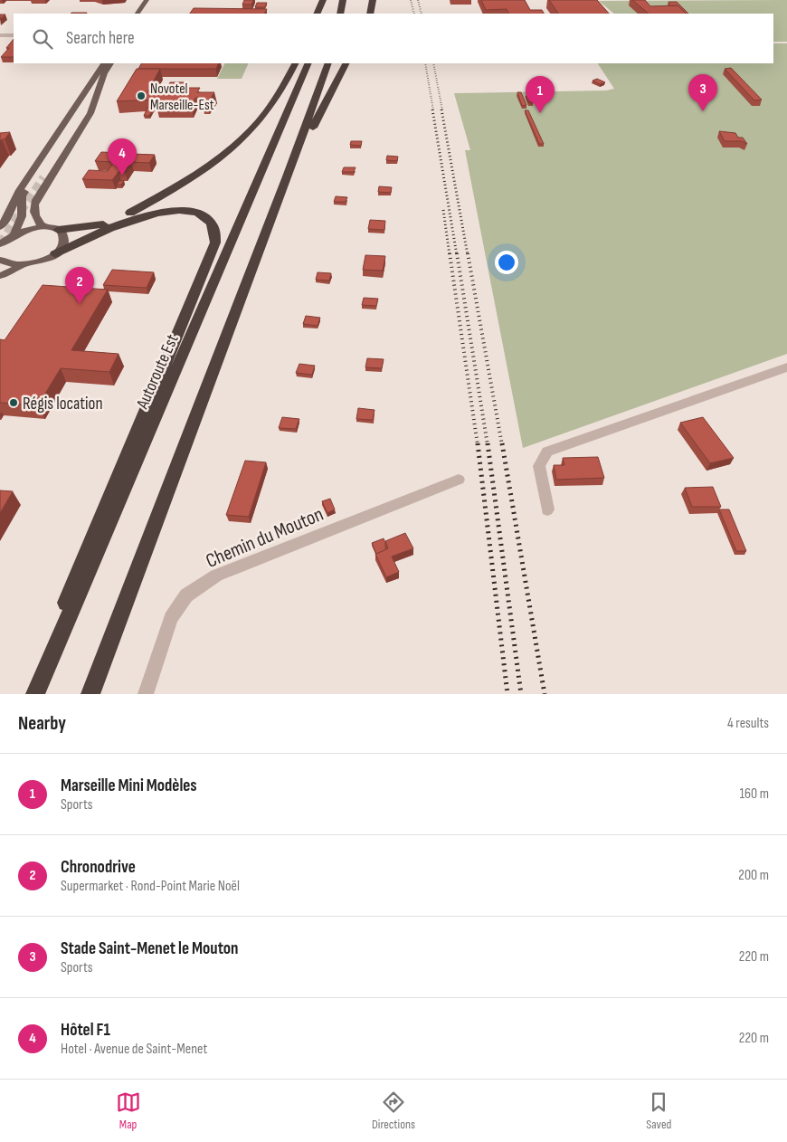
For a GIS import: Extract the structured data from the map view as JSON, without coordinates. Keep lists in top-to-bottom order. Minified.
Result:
{"streets":{"highway":["Autoroute Est"],"street":["Chemin du Mouton"]},"places":["Novotel Marseille-Est","Régis location"],"page":{"search":"Search here","pins":["3","1","4","2"],"heading":["Nearby","4 results"],"list":[{"mark":"1","name":"Marseille Mini Modèles","note":"Sports","value":"160 m"},{"mark":"2","name":"Chronodrive","note":"Supermarket · Rond-Point Marie Noël","value":"200 m"},{"mark":"3","name":"Stade Saint-Menet le Mouton","note":"Sports","value":"220 m"},{"mark":"4","name":"Hôtel F1","note":"Hotel · Avenue de Saint-Menet","value":"220 m"}],"nav":["Map","Directions","Saved"]}}
